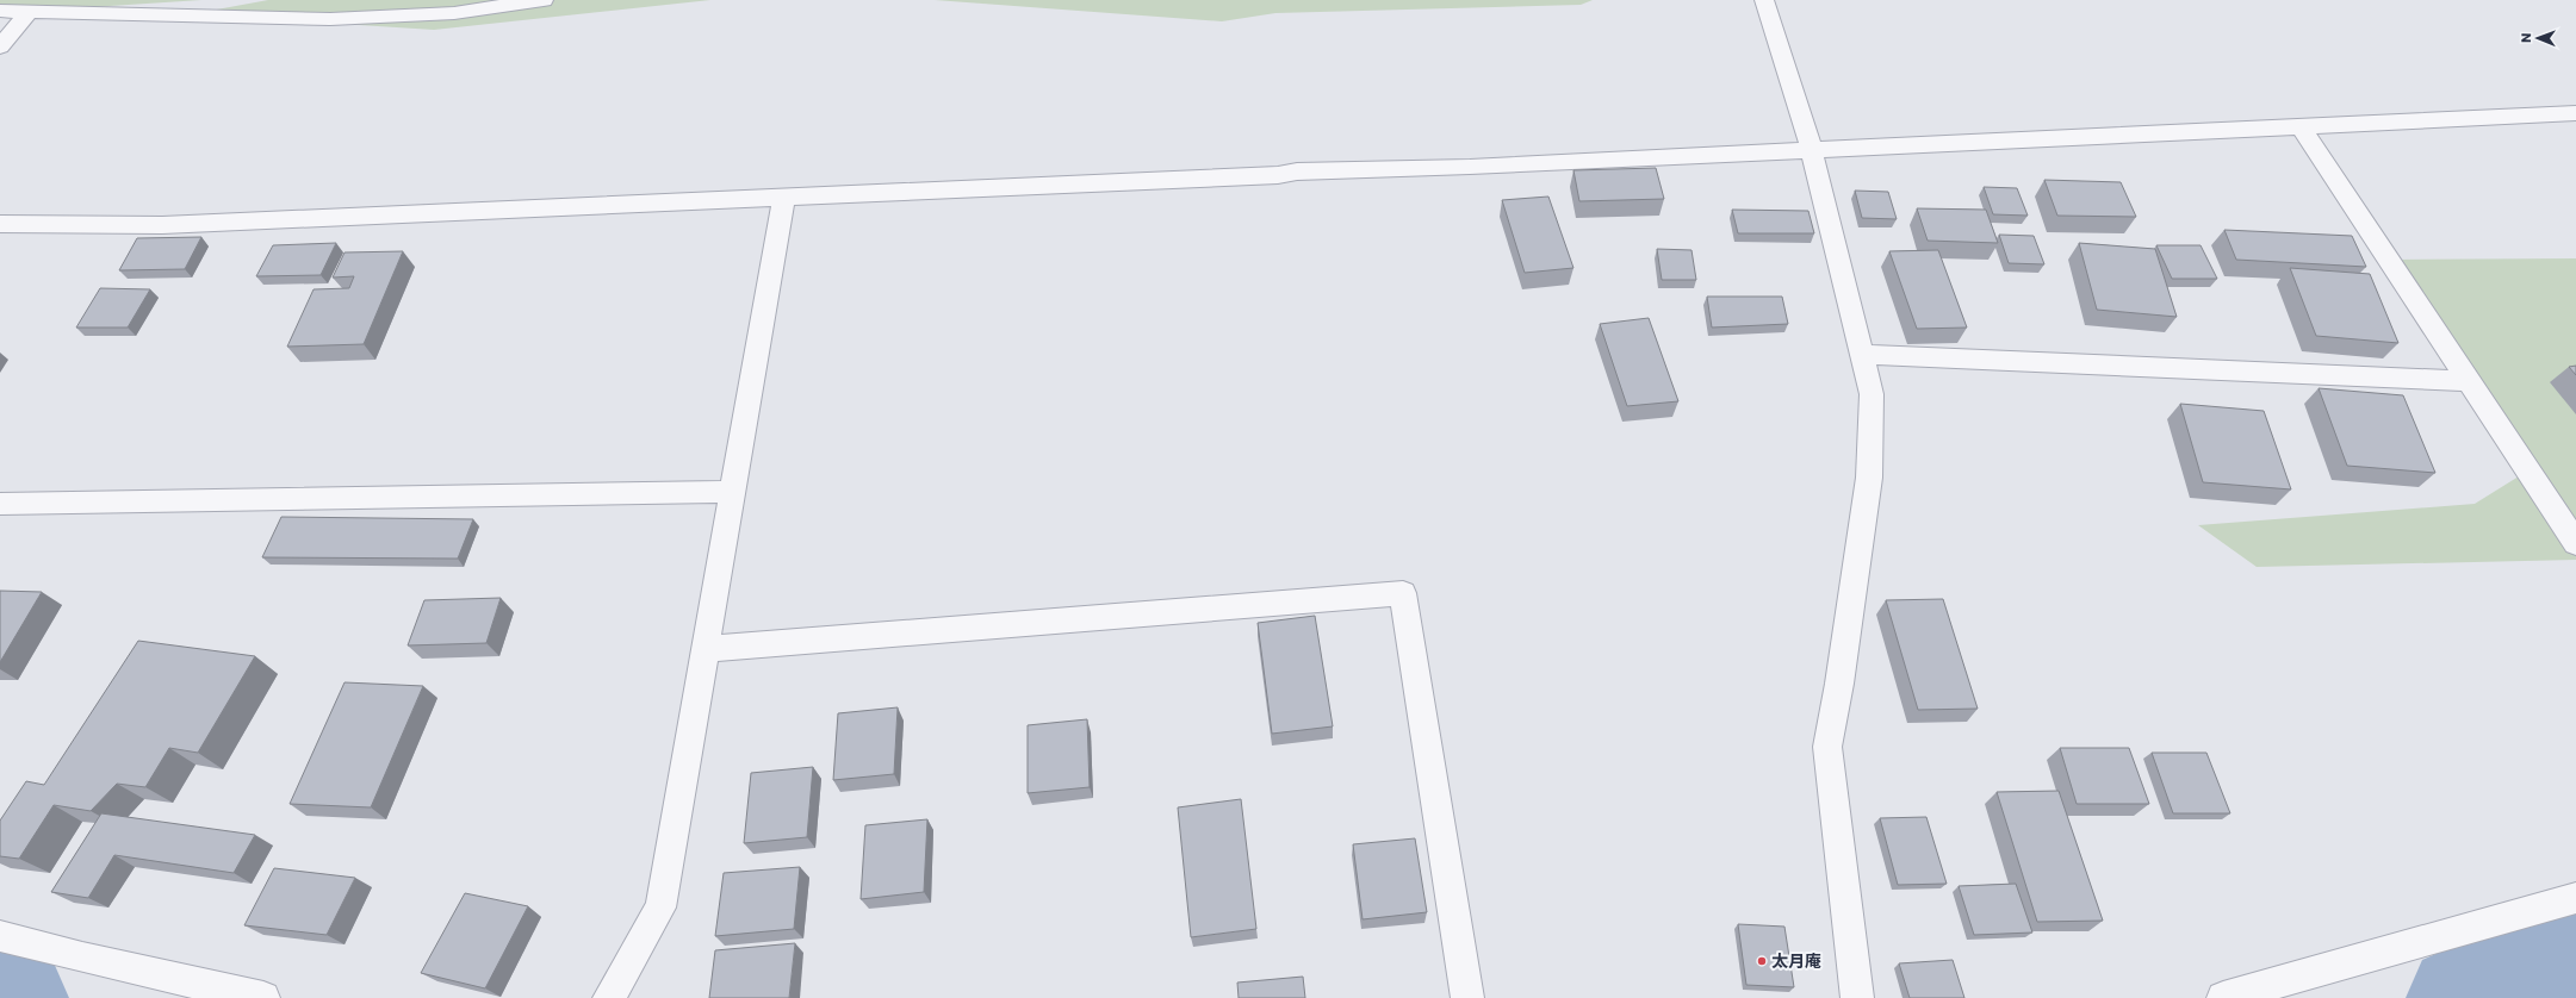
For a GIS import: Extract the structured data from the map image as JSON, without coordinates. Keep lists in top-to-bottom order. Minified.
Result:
{"places":["太月庵"],"north":"left"}
